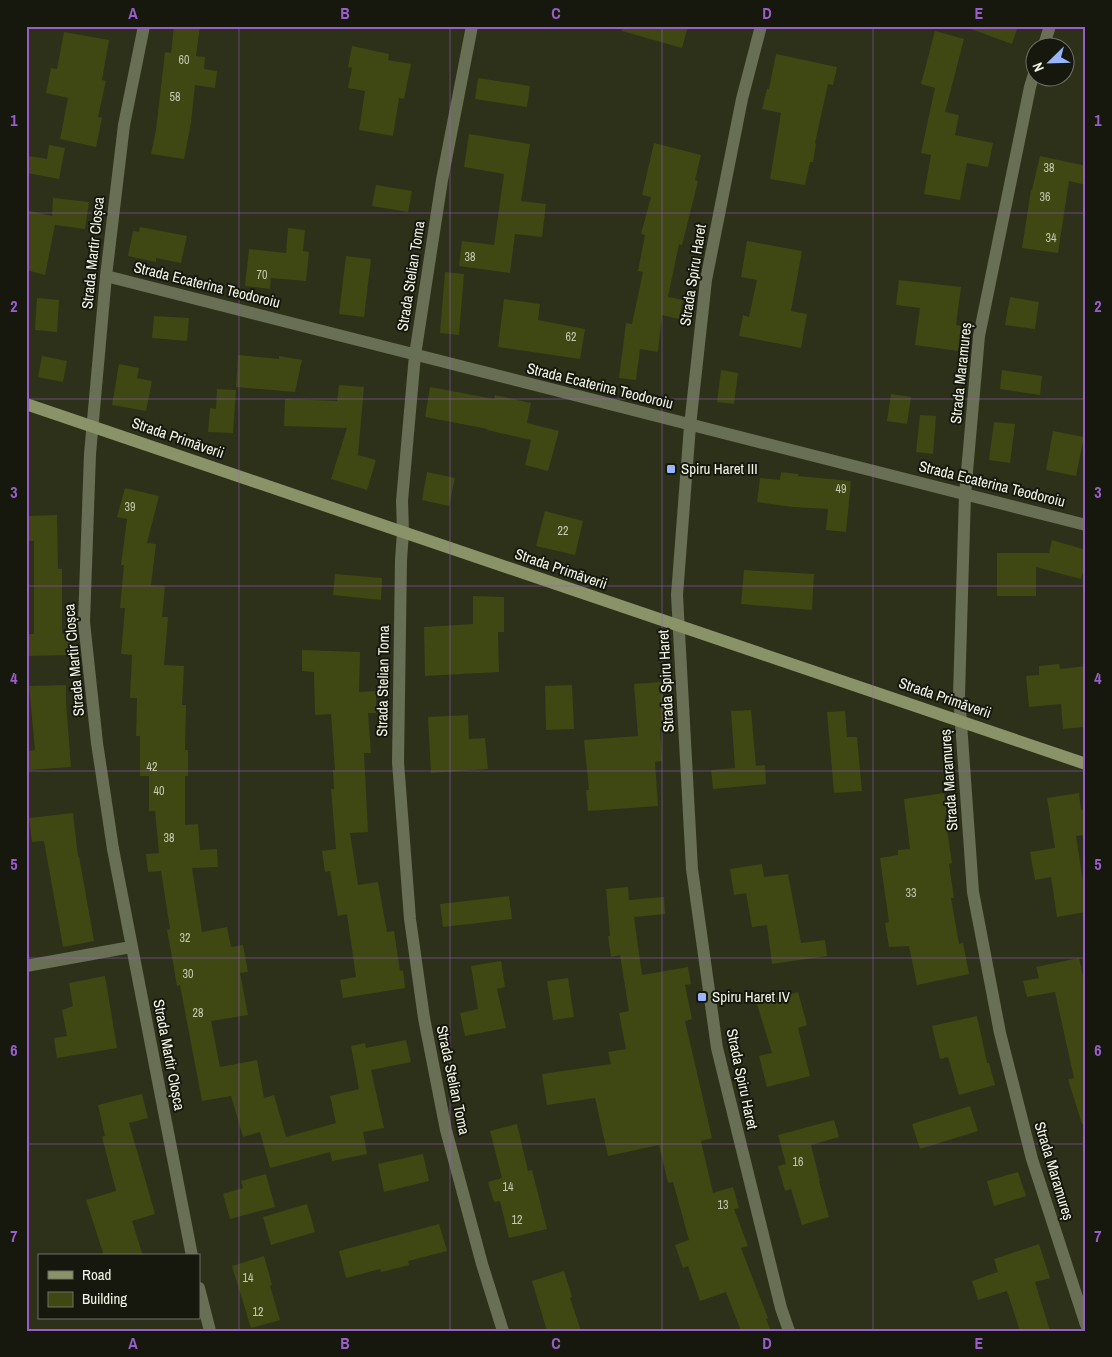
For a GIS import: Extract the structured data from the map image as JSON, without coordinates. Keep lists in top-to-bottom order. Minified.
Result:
{"streets":{"main road":["Strada Primăverii"],"street":["Strada Martir Cloșca","Strada Spiru Haret","Strada Stelian Toma","Strada Ecaterina Teodoroiu","Strada Maramureș"]},"crossings":[["Strada Martir Cloșca","Strada Ecaterina Teodoroiu"],["Strada Martir Cloșca","Strada Primăverii"],["Strada Spiru Haret","Strada Ecaterina Teodoroiu"],["Strada Spiru Haret","Strada Primăverii"],["Strada Stelian Toma","Strada Ecaterina Teodoroiu"],["Strada Stelian Toma","Strada Primăverii"],["Strada Ecaterina Teodoroiu","Strada Maramureș"],["Strada Maramureș","Strada Primăverii"]],"places":{"transit":["Spiru Haret III","Spiru Haret IV"]},"house_numbers":["60","58","38","36","34","38","70","62","49","39","22","42","40","38","33","32","30","28","16","14","13","12","14","12"],"legend":["Road","Building"],"north":"bottom left","grid":{"columns":["A","B","C","D","E"],"rows":["1","2","3","4","5","6","7"]}}
